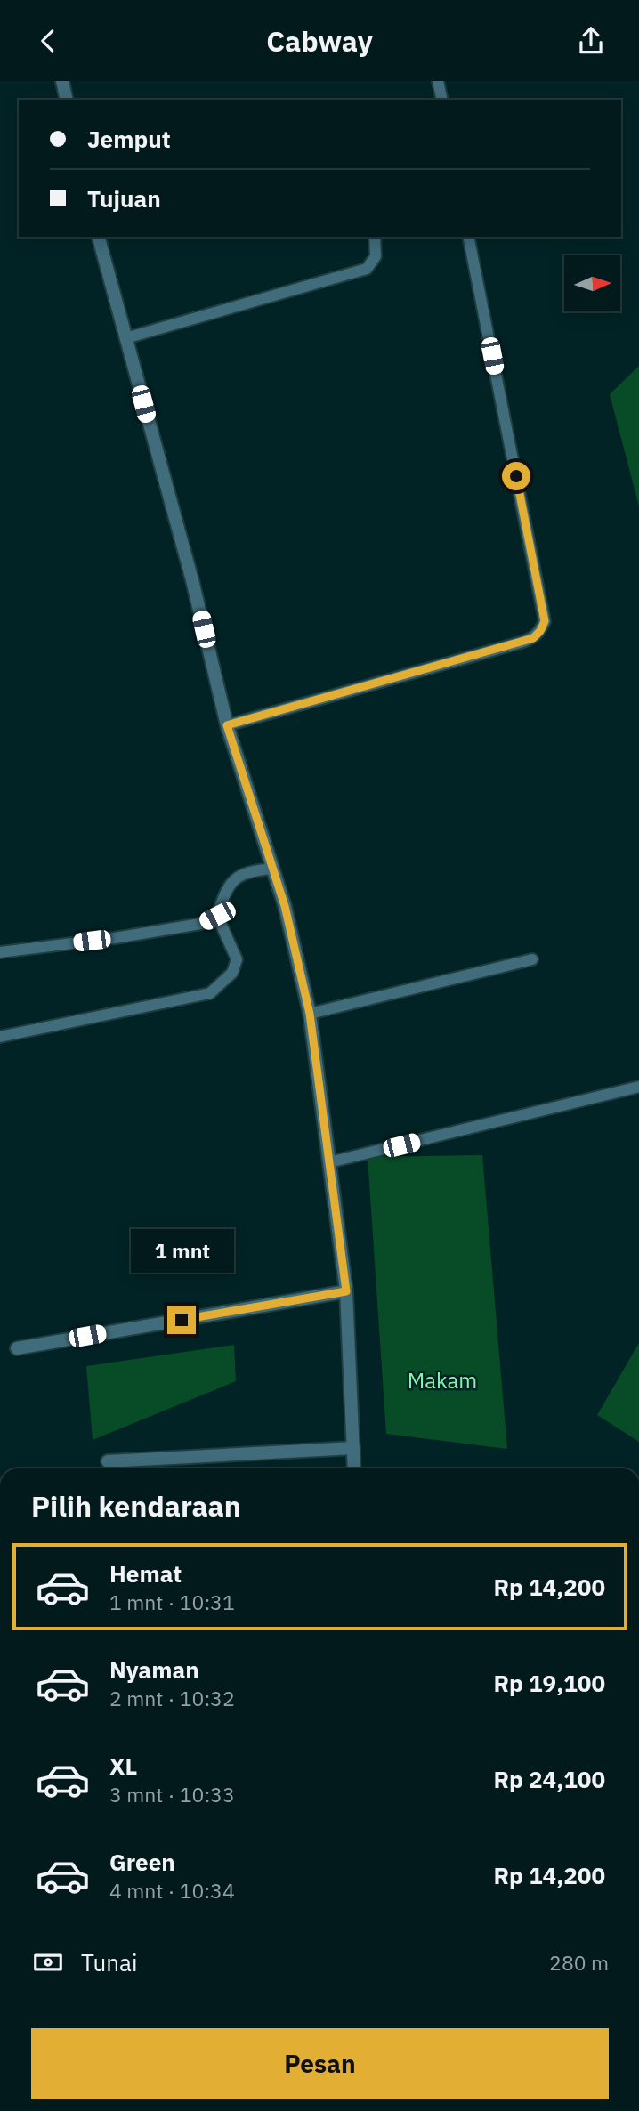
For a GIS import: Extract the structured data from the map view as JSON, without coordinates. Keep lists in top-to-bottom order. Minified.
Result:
{"parks":["Makam"],"north":"right","page":{"header":"Cabway","banner":["Jemput","Tujuan"],"bubble":"1 mnt","heading":"Pilih kendaraan","list":[{"name":"Hemat","note":"1 mnt · 10:31","value":"Rp 14,200"},{"name":"Nyaman","note":"2 mnt · 10:32","value":"Rp 19,100"},{"name":"XL","note":"3 mnt · 10:33","value":"Rp 24,100"},{"name":"Green","note":"4 mnt · 10:34","value":"Rp 14,200"}],"pay":["Tunai","280 m"],"buttons":"Pesan"}}
